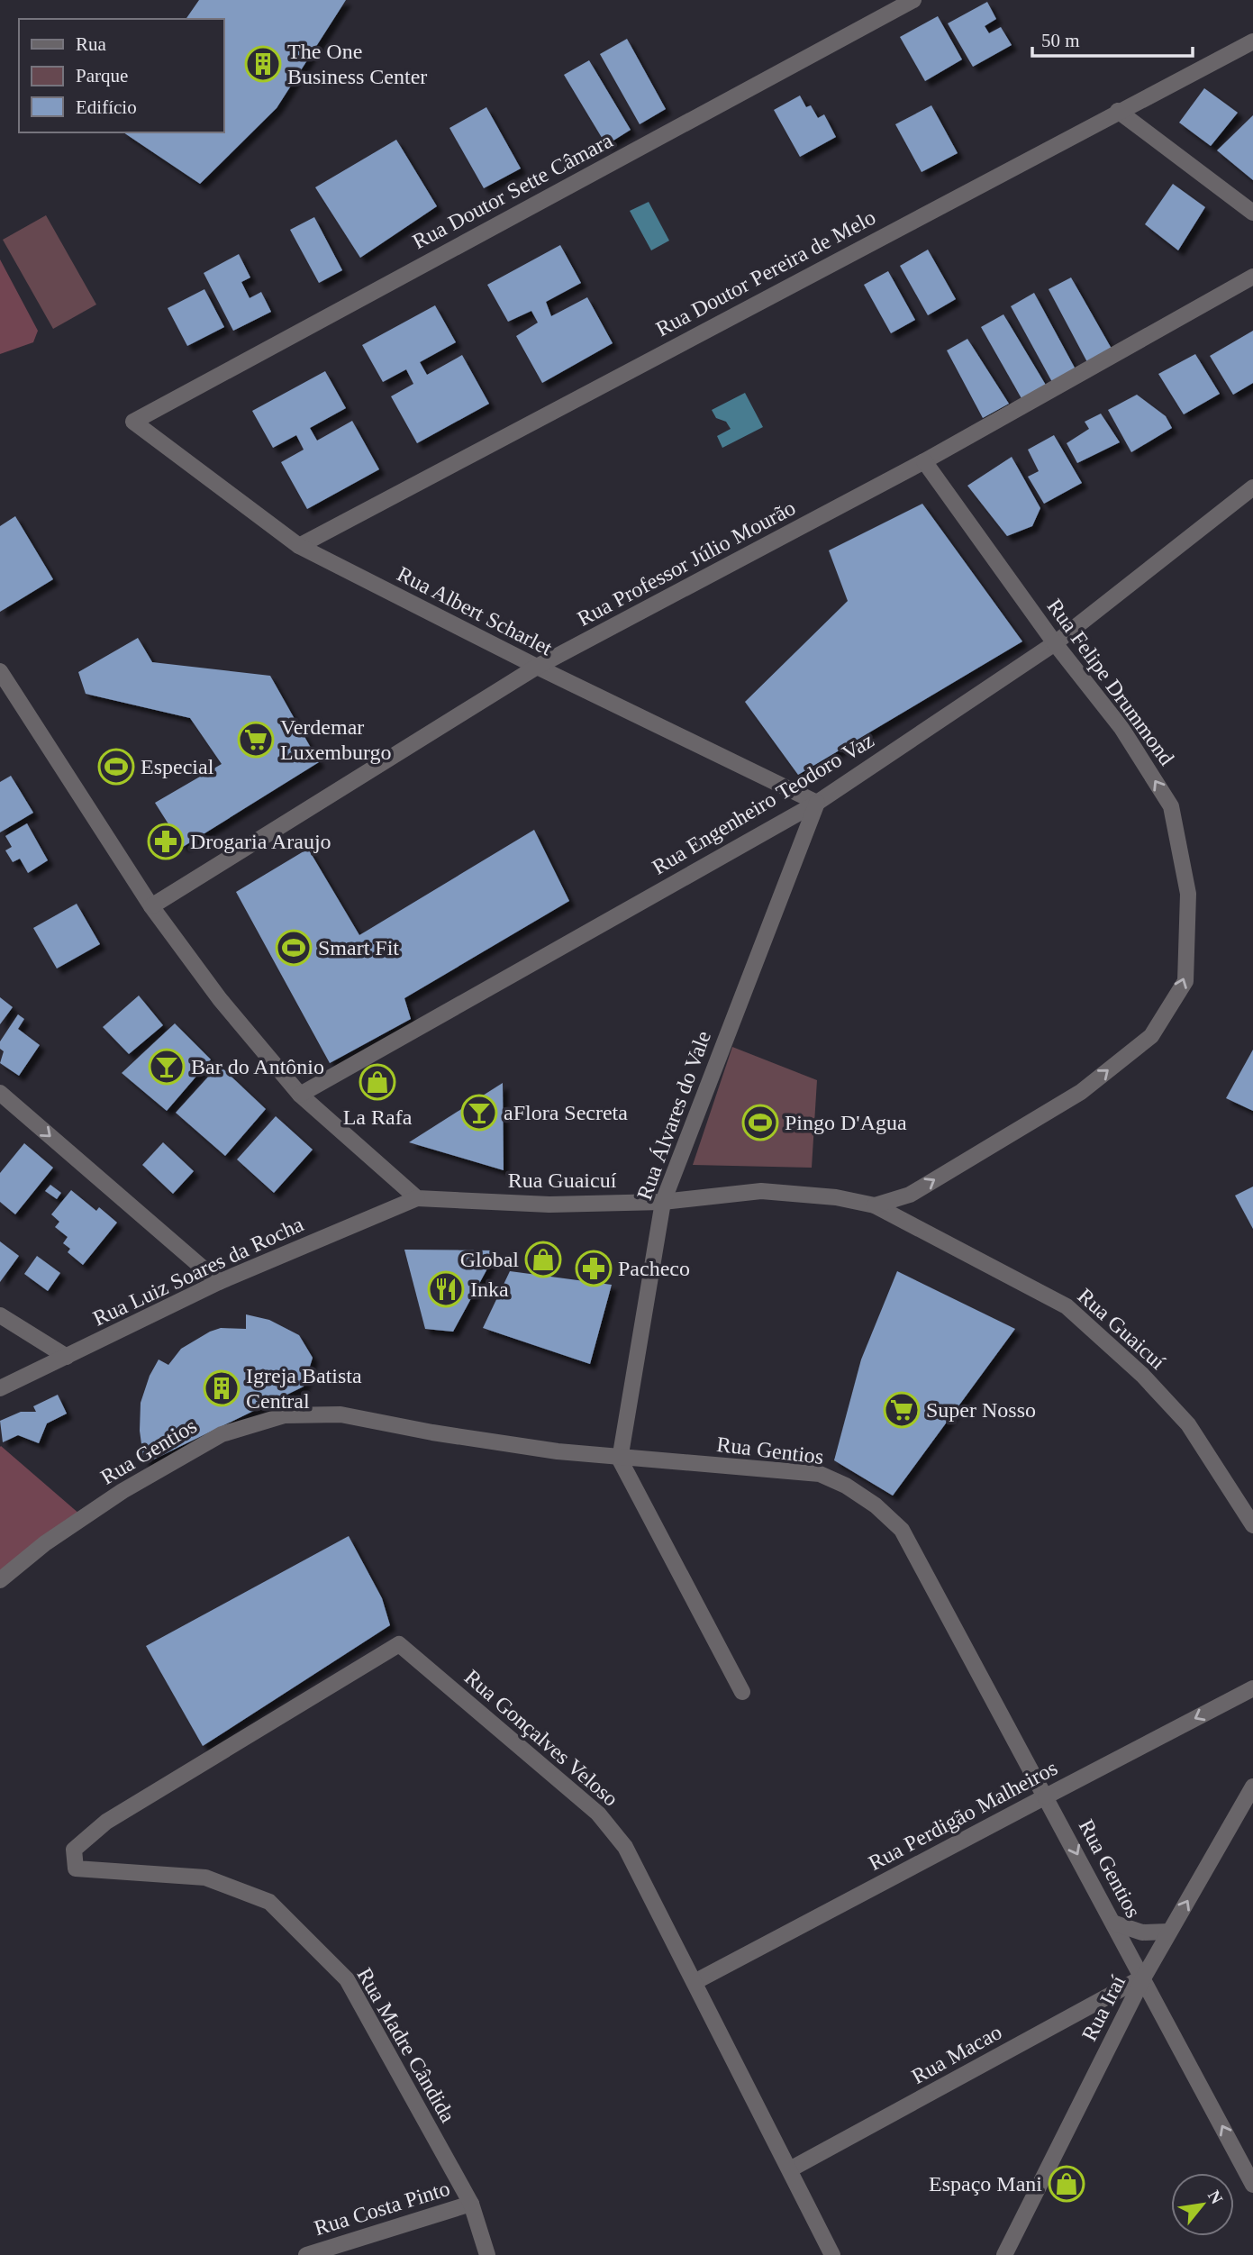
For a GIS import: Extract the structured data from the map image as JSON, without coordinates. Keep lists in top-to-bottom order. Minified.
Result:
{"streets":{"street":["Rua Doutor Sette Câmara","Rua Doutor Pereira de Melo","Rua Professor Júlio Mourão","Rua Albert Scharlet","Rua Felipe Drummond","Rua Engenheiro Teodoro Vaz","Rua Álvares do Vale","Rua Guaicuí","Rua Luiz Soares da Rocha","Rua Gentios","Rua Gonçalves Veloso","Rua Perdigão Malheiros","Rua Iraí","Rua Madre Cândida","Rua Macao","Rua Costa Pinto"]},"crossings":[["Rua Doutor Sette Câmara","Rua Albert Scharlet"],["Rua Doutor Pereira de Melo","Rua Albert Scharlet"],["Rua Professor Júlio Mourão","Rua Albert Scharlet"],["Rua Professor Júlio Mourão","Rua Felipe Drummond"],["Rua Albert Scharlet","Rua Engenheiro Teodoro Vaz"],["Rua Albert Scharlet","Rua Álvares do Vale"],["Rua Felipe Drummond","Rua Engenheiro Teodoro Vaz"],["Rua Felipe Drummond","Rua Guaicuí"],["Rua Engenheiro Teodoro Vaz","Rua Álvares do Vale"],["Rua Álvares do Vale","Rua Guaicuí"],["Rua Álvares do Vale","Rua Gentios"],["Rua Guaicuí","Rua Luiz Soares da Rocha"],["Rua Gentios","Rua Perdigão Malheiros"],["Rua Gentios","Rua Iraí"],["Rua Gentios","Rua Macao"],["Rua Gonçalves Veloso","Rua Perdigão Malheiros"],["Rua Gonçalves Veloso","Rua Madre Cândida"],["Rua Gonçalves Veloso","Rua Macao"],["Rua Iraí","Rua Macao"],["Rua Madre Cândida","Rua Costa Pinto"]],"one_way":["Rua Perdigão Malheiros"],"places":{"building":["The One Business Center","Igreja Batista Central"],"supermarket":["Verdemar Luxemburgo","Super Nosso"],"sports":["Especial","Smart Fit","Pingo D'Agua"],"pharmacy":["Drogaria Araujo","Pacheco"],"bar":["Bar do Antônio","aFlora Secreta"],"shop":["La Rafa","Global","Espaço Mani"],"restaurant":["Inka"]},"legend":["Rua","Parque","Edifício"],"scale_bar":"50 m","north":"top right"}
